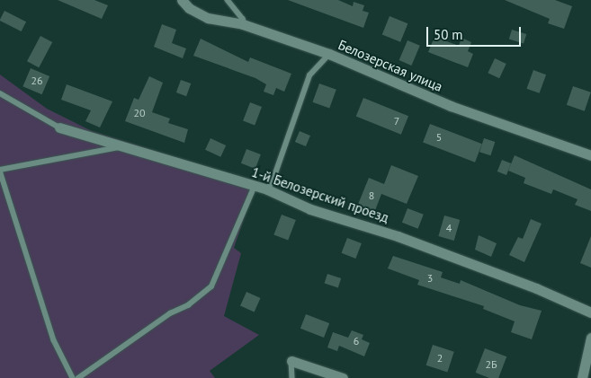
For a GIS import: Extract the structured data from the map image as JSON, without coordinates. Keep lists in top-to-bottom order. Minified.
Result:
{"streets":{"street":["Белозерская улица","1-й Белозерский проезд"]},"house_numbers":["26","20","7","5","8","4","3","6","2","2Б"],"scale_bar":"50 m"}
